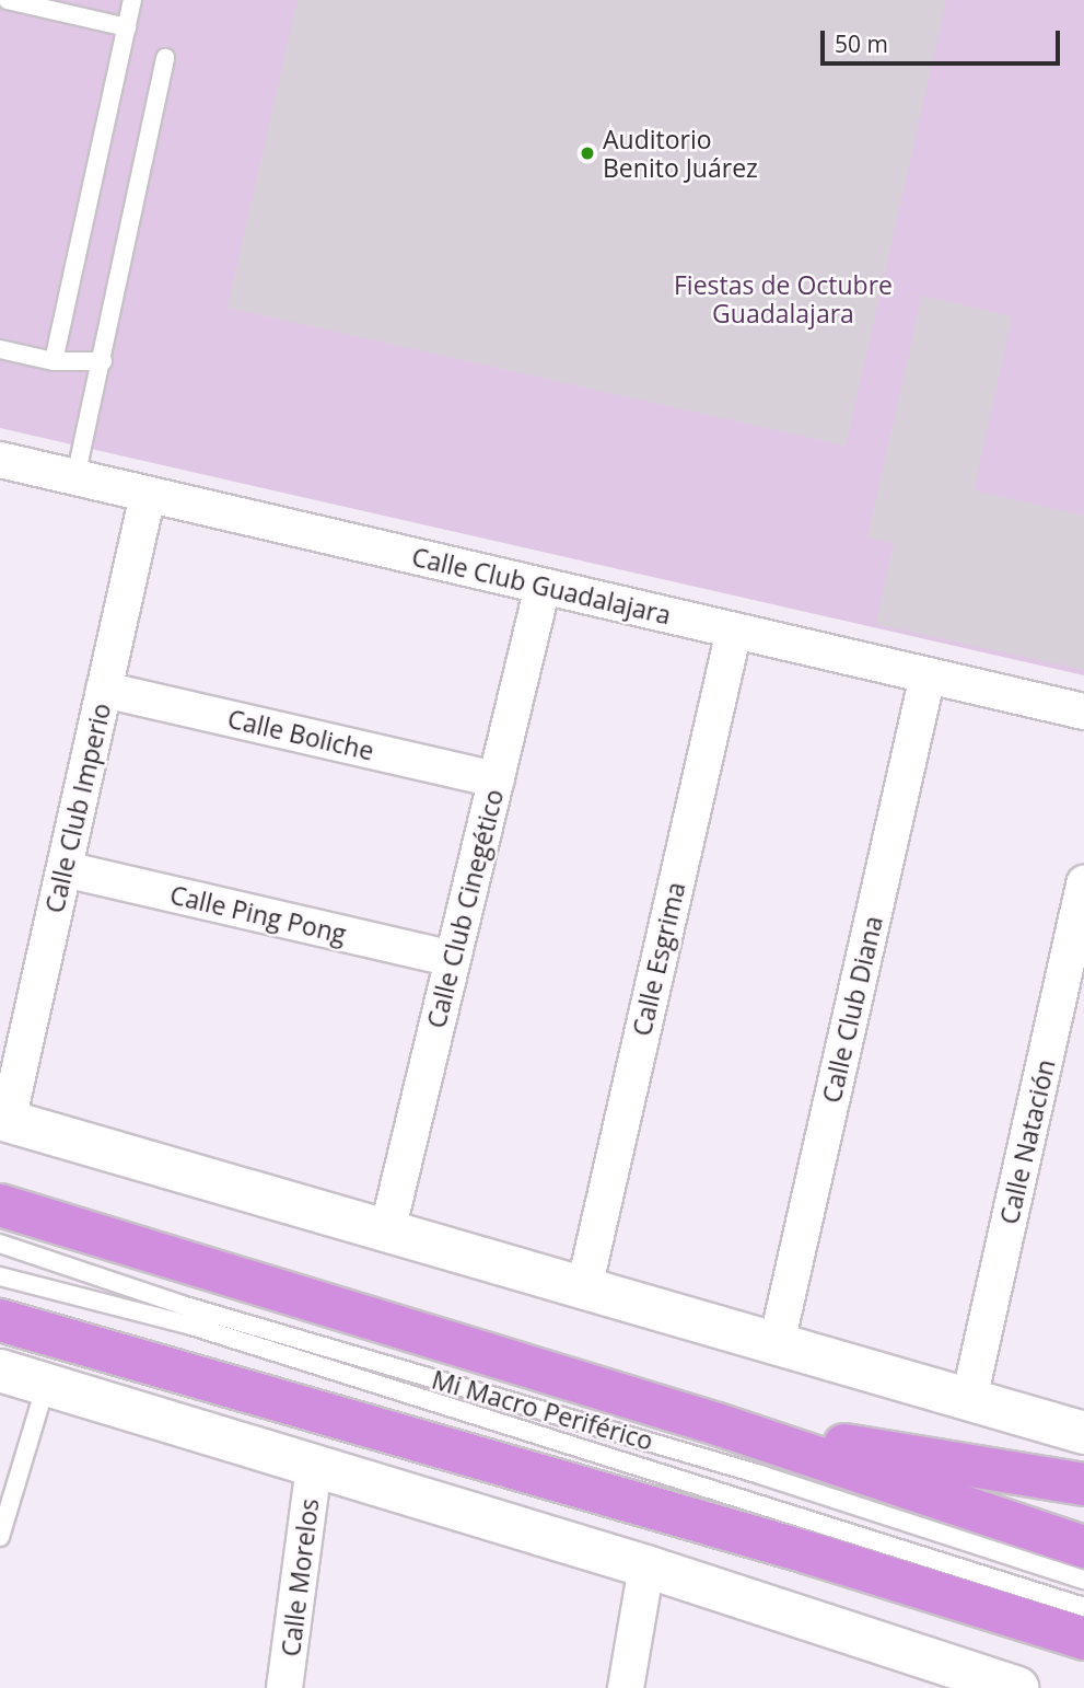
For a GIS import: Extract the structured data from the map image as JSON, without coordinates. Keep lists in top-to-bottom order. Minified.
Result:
{"streets":{"street":["Calle Club Guadalajara","Calle Boliche","Calle Club Imperio","Calle Club Cinegético","Calle Ping Pong","Calle Esgrima","Calle Club Diana","Calle Natación","Calle Morelos"],"lane":["Mi Macro Periférico"]},"crossings":[["Calle Club Guadalajara","Calle Club Imperio"],["Calle Club Guadalajara","Calle Club Cinegético"],["Calle Club Guadalajara","Calle Esgrima"],["Calle Club Guadalajara","Calle Club Diana"],["Calle Boliche","Calle Club Imperio"],["Calle Boliche","Calle Club Cinegético"],["Calle Club Imperio","Calle Ping Pong"],["Calle Club Cinegético","Calle Ping Pong"]],"parks":["Fiestas de Octubre Guadalajara"],"places":["Auditorio Benito Juárez"],"scale_bar":"50 m"}
